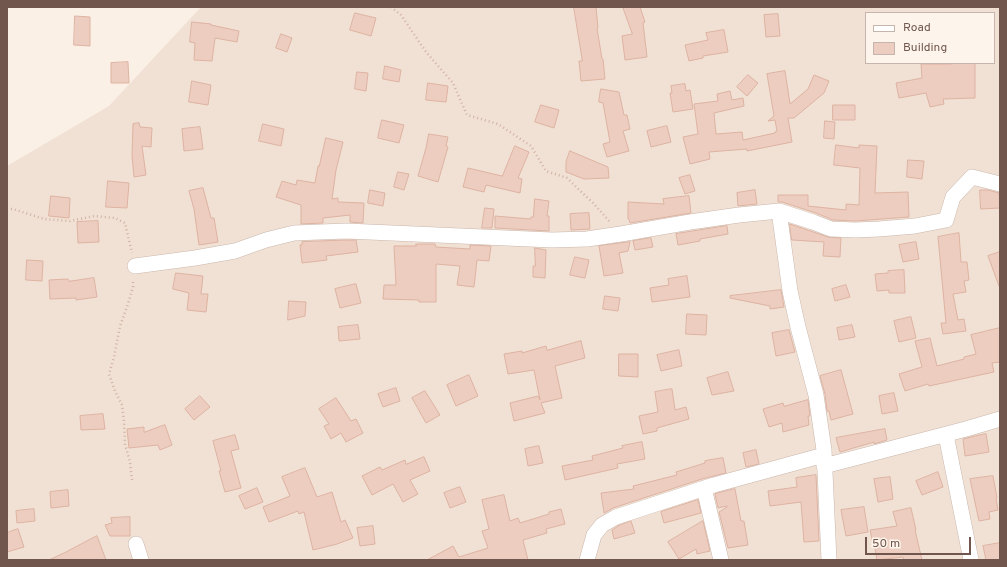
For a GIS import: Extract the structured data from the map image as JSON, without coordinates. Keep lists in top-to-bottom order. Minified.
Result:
{"legend":["Road","Building"],"scale_bar":"50 m"}
